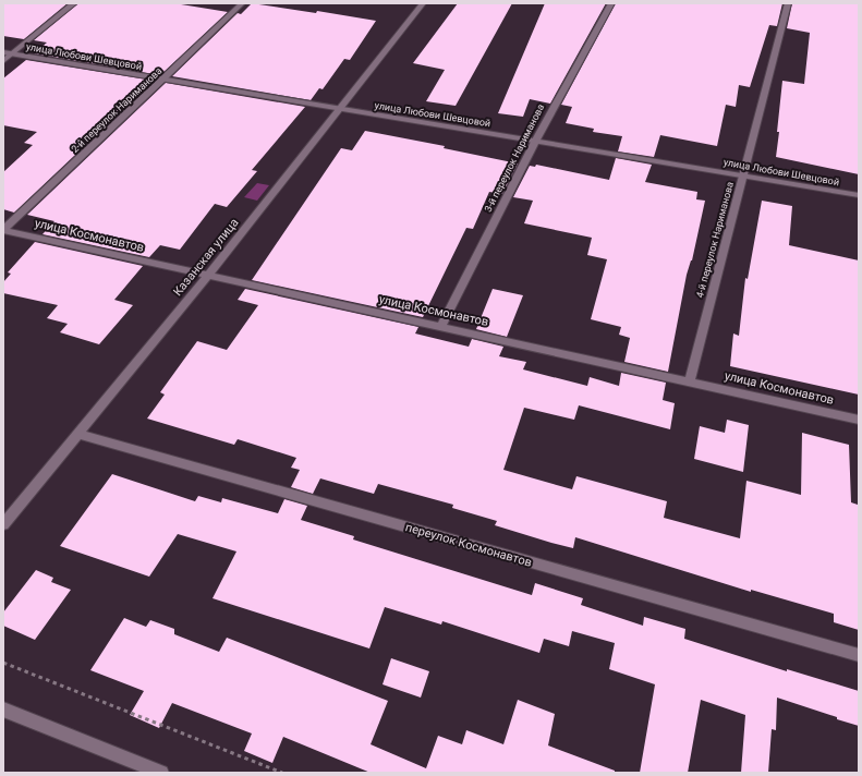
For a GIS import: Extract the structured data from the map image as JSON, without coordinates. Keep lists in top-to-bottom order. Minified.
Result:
{"streets":{"street":["улица Любови Шевцовой","2-й переулок Нариманова","3-й переулок Нариманова","улица Космонавтов","4-й переулок Нариманова","Казанская улица","переулок Космонавтов"]},"crossings":[["улица Любови Шевцовой","2-й переулок Нариманова"],["улица Любови Шевцовой","3-й переулок Нариманова"],["улица Любови Шевцовой","4-й переулок Нариманова"],["улица Любови Шевцовой","Казанская улица"],["2-й переулок Нариманова","улица Космонавтов"],["3-й переулок Нариманова","улица Космонавтов"],["улица Космонавтов","4-й переулок Нариманова"],["улица Космонавтов","Казанская улица"],["Казанская улица","переулок Космонавтов"]]}
